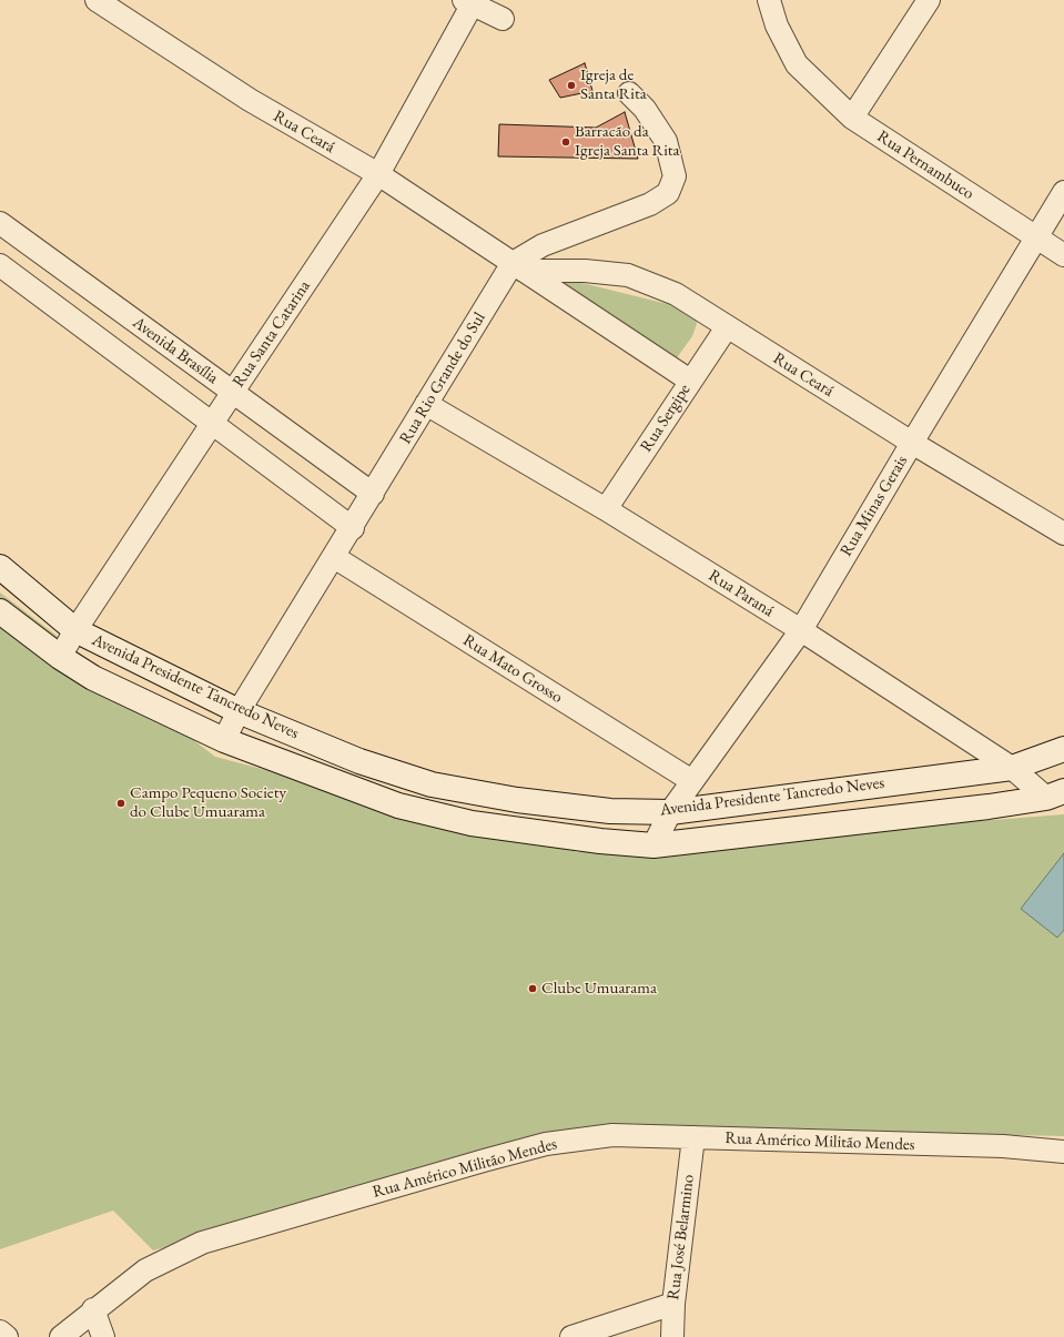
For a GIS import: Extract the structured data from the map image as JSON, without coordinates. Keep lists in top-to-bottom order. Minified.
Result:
{"streets":{"street":["Rua Ceará","Rua Pernambuco","Rua Santa Catarina","Avenida Brasília","Rua Rio Grande do Sul","Rua Sergipe","Rua Minas Gerais","Rua Paraná","Rua Mato Grosso","Avenida Presidente Tancredo Neves","Rua Américo Militão Mendes","Rua José Belarmino"]},"crossings":[["Rua Ceará","Rua Santa Catarina"],["Rua Ceará","Rua Rio Grande do Sul"],["Rua Ceará","Rua Sergipe"],["Rua Ceará","Rua Minas Gerais"],["Rua Pernambuco","Rua Minas Gerais"],["Rua Santa Catarina","Avenida Brasília"],["Rua Santa Catarina","Avenida Presidente Tancredo Neves"],["Avenida Brasília","Rua Rio Grande do Sul"],["Rua Rio Grande do Sul","Rua Paraná"],["Rua Rio Grande do Sul","Rua Mato Grosso"],["Rua Rio Grande do Sul","Avenida Presidente Tancredo Neves"],["Rua Sergipe","Rua Paraná"],["Rua Minas Gerais","Rua Paraná"],["Rua Minas Gerais","Rua Mato Grosso"],["Rua Minas Gerais","Avenida Presidente Tancredo Neves"],["Rua Paraná","Avenida Presidente Tancredo Neves"],["Rua Américo Militão Mendes","Rua José Belarmino"]],"places":["Igreja de Santa Rita","Barracão da Igreja Santa Rita","Campo Pequeno Society do Clube Umuarama","Clube Umuarama"]}
